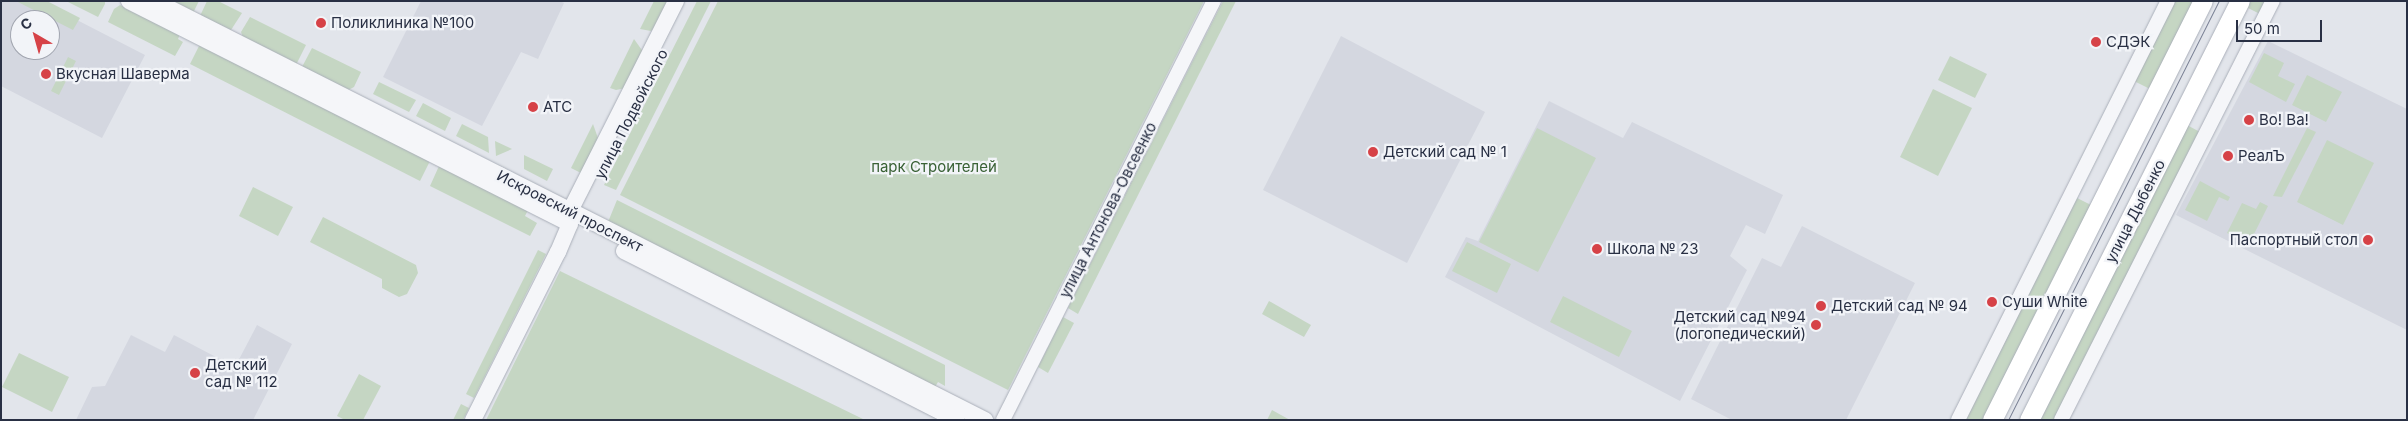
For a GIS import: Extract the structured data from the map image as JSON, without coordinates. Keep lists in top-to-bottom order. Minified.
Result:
{"streets":{"main road":["улица Дыбенко"],"street":["улица Подвойского","улица Антонова-Овсеенко","Искровский проспект"]},"crossings":[["улица Подвойского","Искровский проспект"]],"parks":["парк Строителей"],"places":["Поликлиника №100","СДЭК","Вкусная Шаверма","АТС","Во! Ва!","Детский сад № 1","РеалЪ","Паспортный стол","Школа № 23","Суши White","Детский сад № 94","Детский сад №94 (логопедический)","Детский сад № 112"],"scale_bar":"50 m","north":"top left"}
